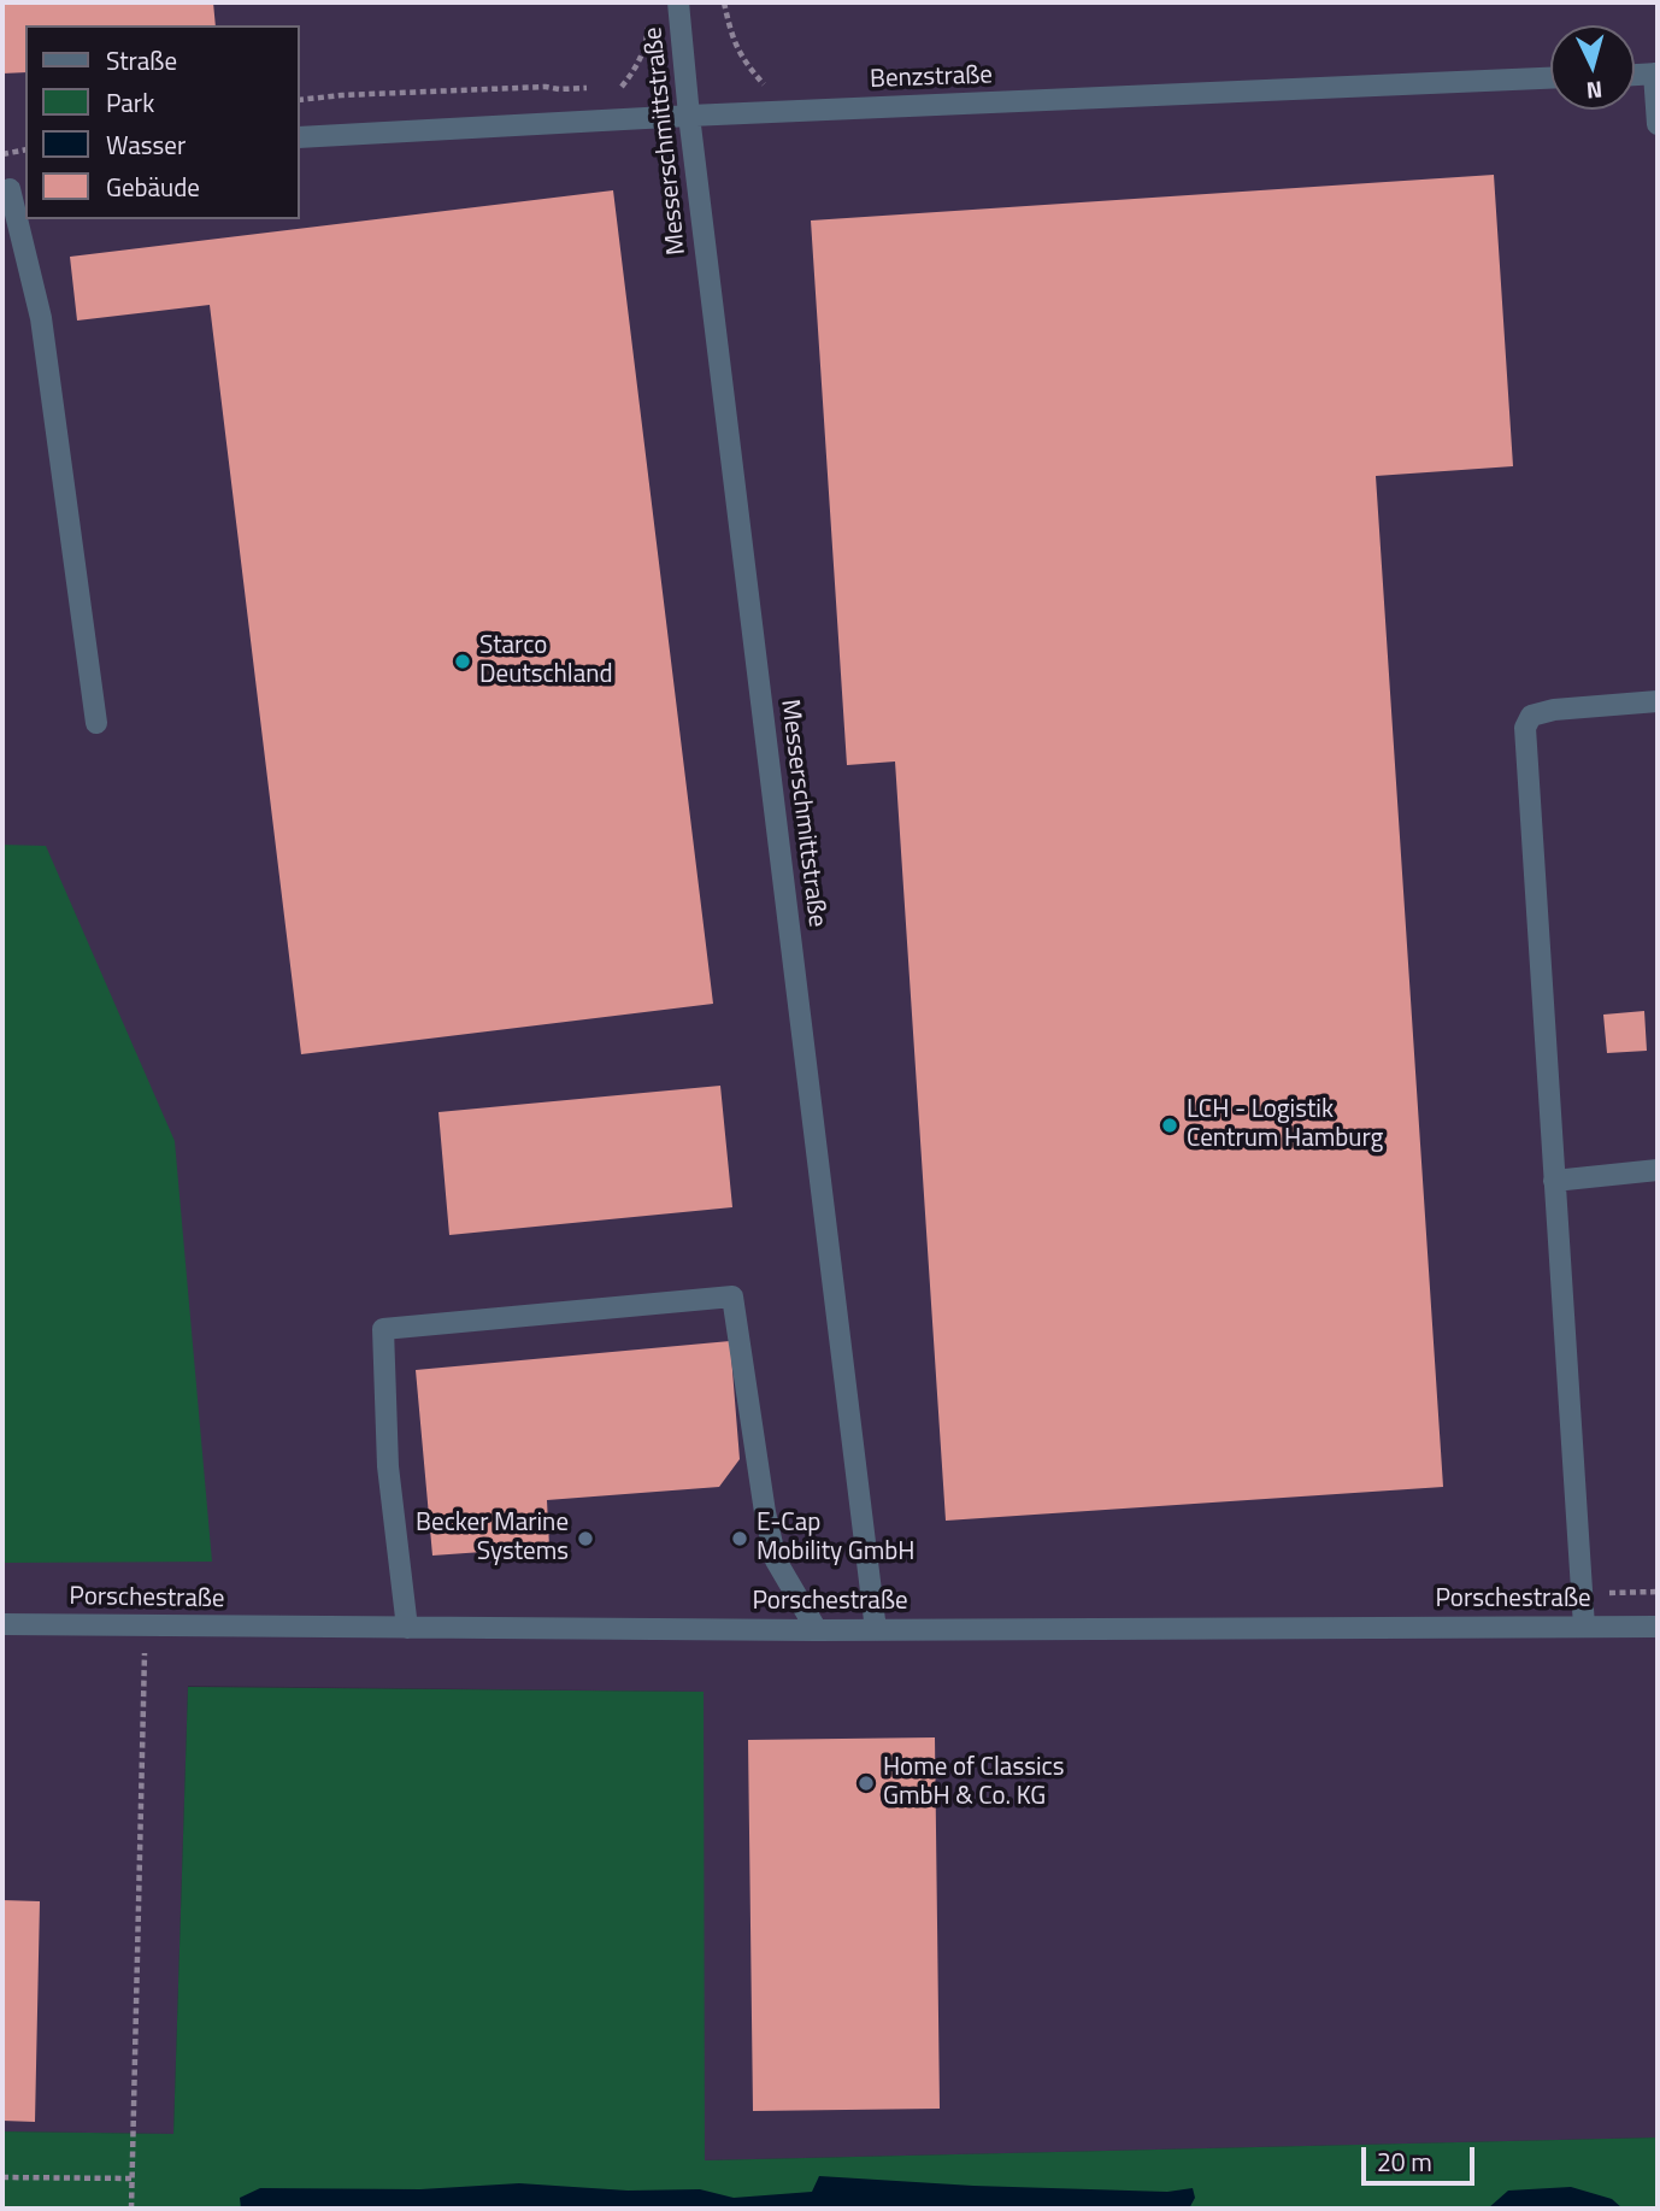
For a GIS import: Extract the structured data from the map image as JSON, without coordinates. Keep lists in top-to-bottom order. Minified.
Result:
{"streets":{"street":["Benzstraße","Messerschmittstraße","Porschestraße"]},"crossings":[["Benzstraße","Messerschmittstraße"],["Messerschmittstraße","Porschestraße"]],"places":["Starco Deutschland","LCH - Logistik Centrum Hamburg","Becker Marine Systems","E-Cap Mobility GmbH","Home of Classics GmbH & Co. KG"],"legend":["Straße","Park","Wasser","Gebäude"],"scale_bar":"20 m","north":"bottom"}
